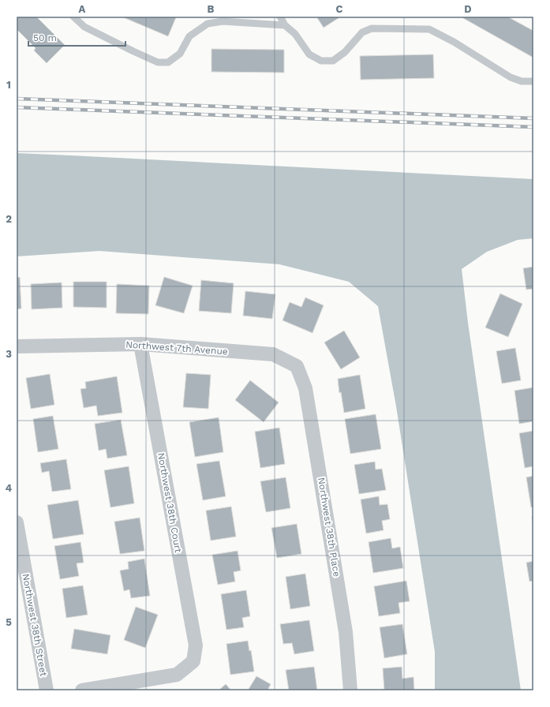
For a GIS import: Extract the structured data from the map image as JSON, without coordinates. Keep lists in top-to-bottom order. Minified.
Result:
{"streets":{"street":["Northwest 7th Avenue","Northwest 38th Court","Northwest 38th Place","Northwest 38th Street"]},"crossings":[["Northwest 7th Avenue","Northwest 38th Court"],["Northwest 7th Avenue","Northwest 38th Place"]],"scale_bar":"50 m","grid":{"columns":["A","B","C","D"],"rows":["1","2","3","4","5"]}}
